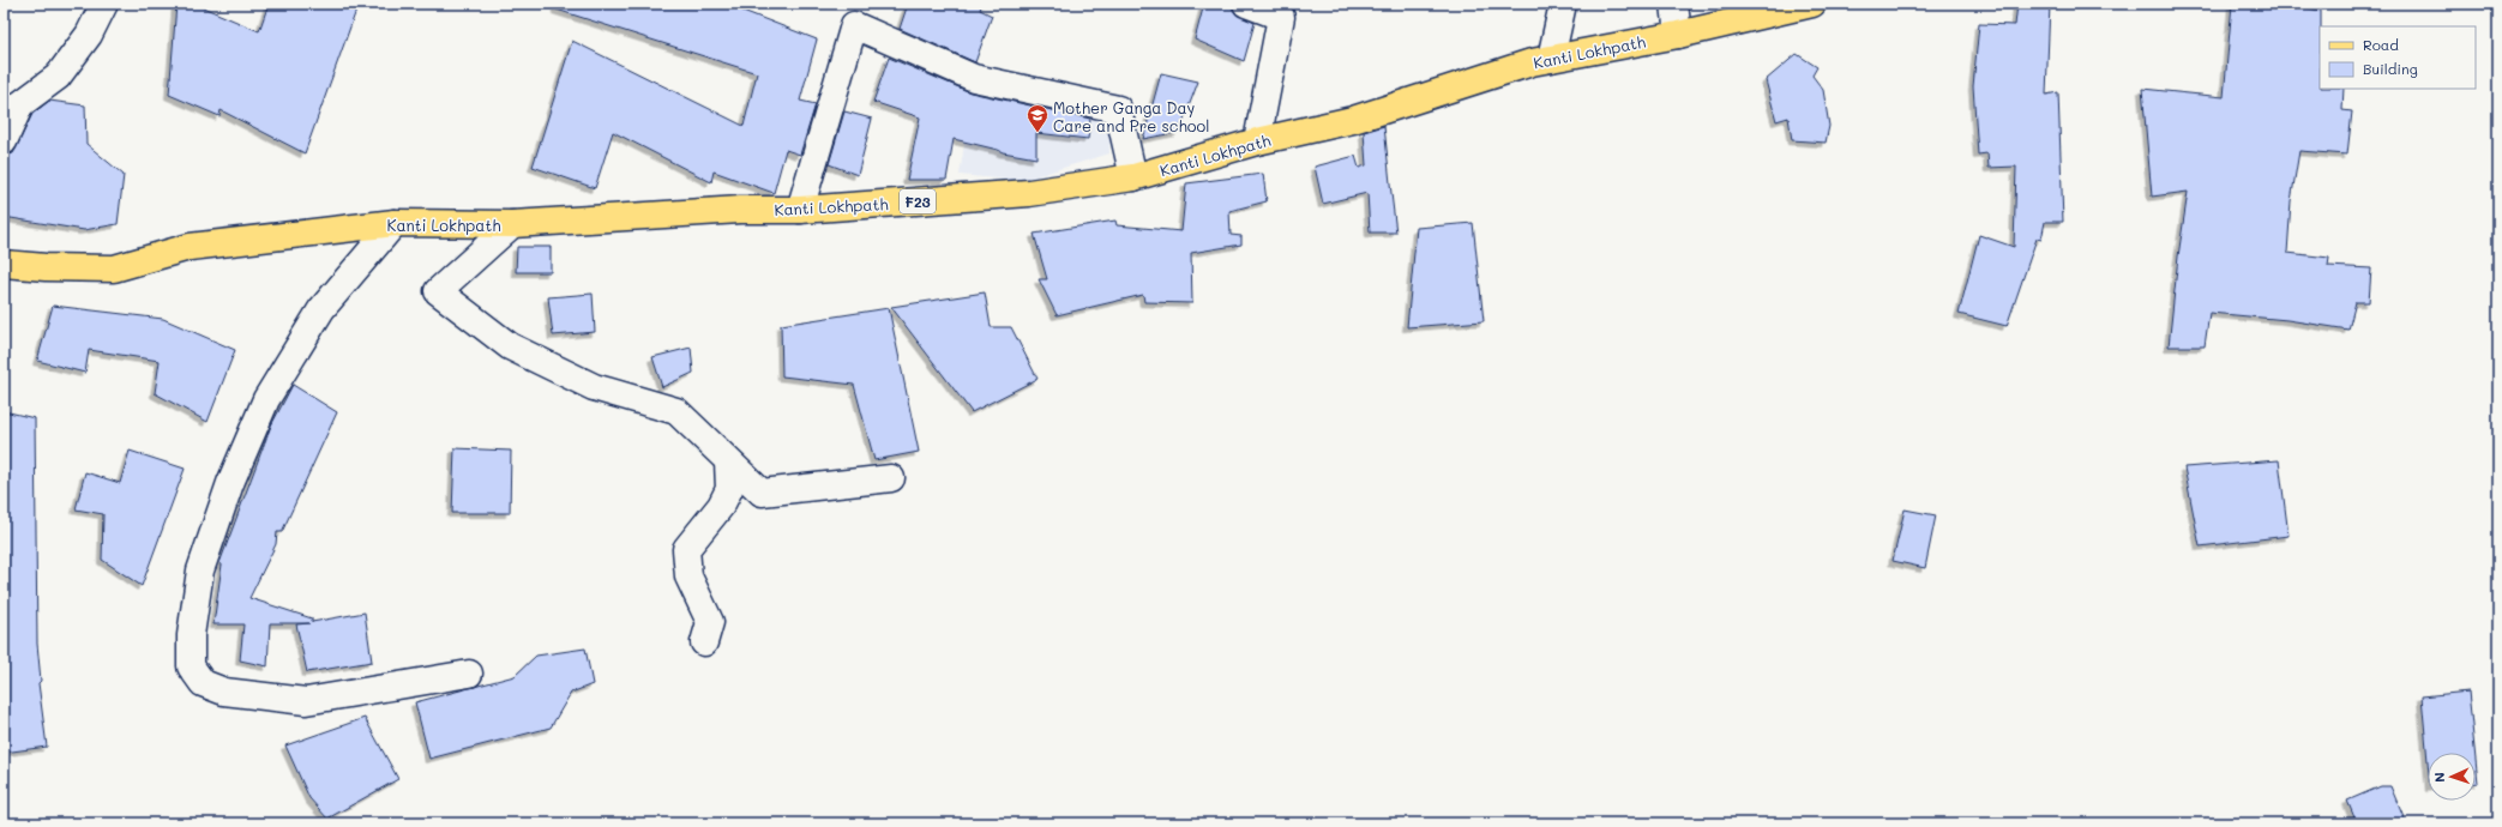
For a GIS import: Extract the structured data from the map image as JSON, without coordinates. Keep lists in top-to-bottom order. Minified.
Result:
{"streets":{"main road":["Kanti Lokhpath","F23"]},"places":{"school or university":["Mother Ganga Day Care and Pre school"]},"legend":["Road","Building"],"north":"left"}
